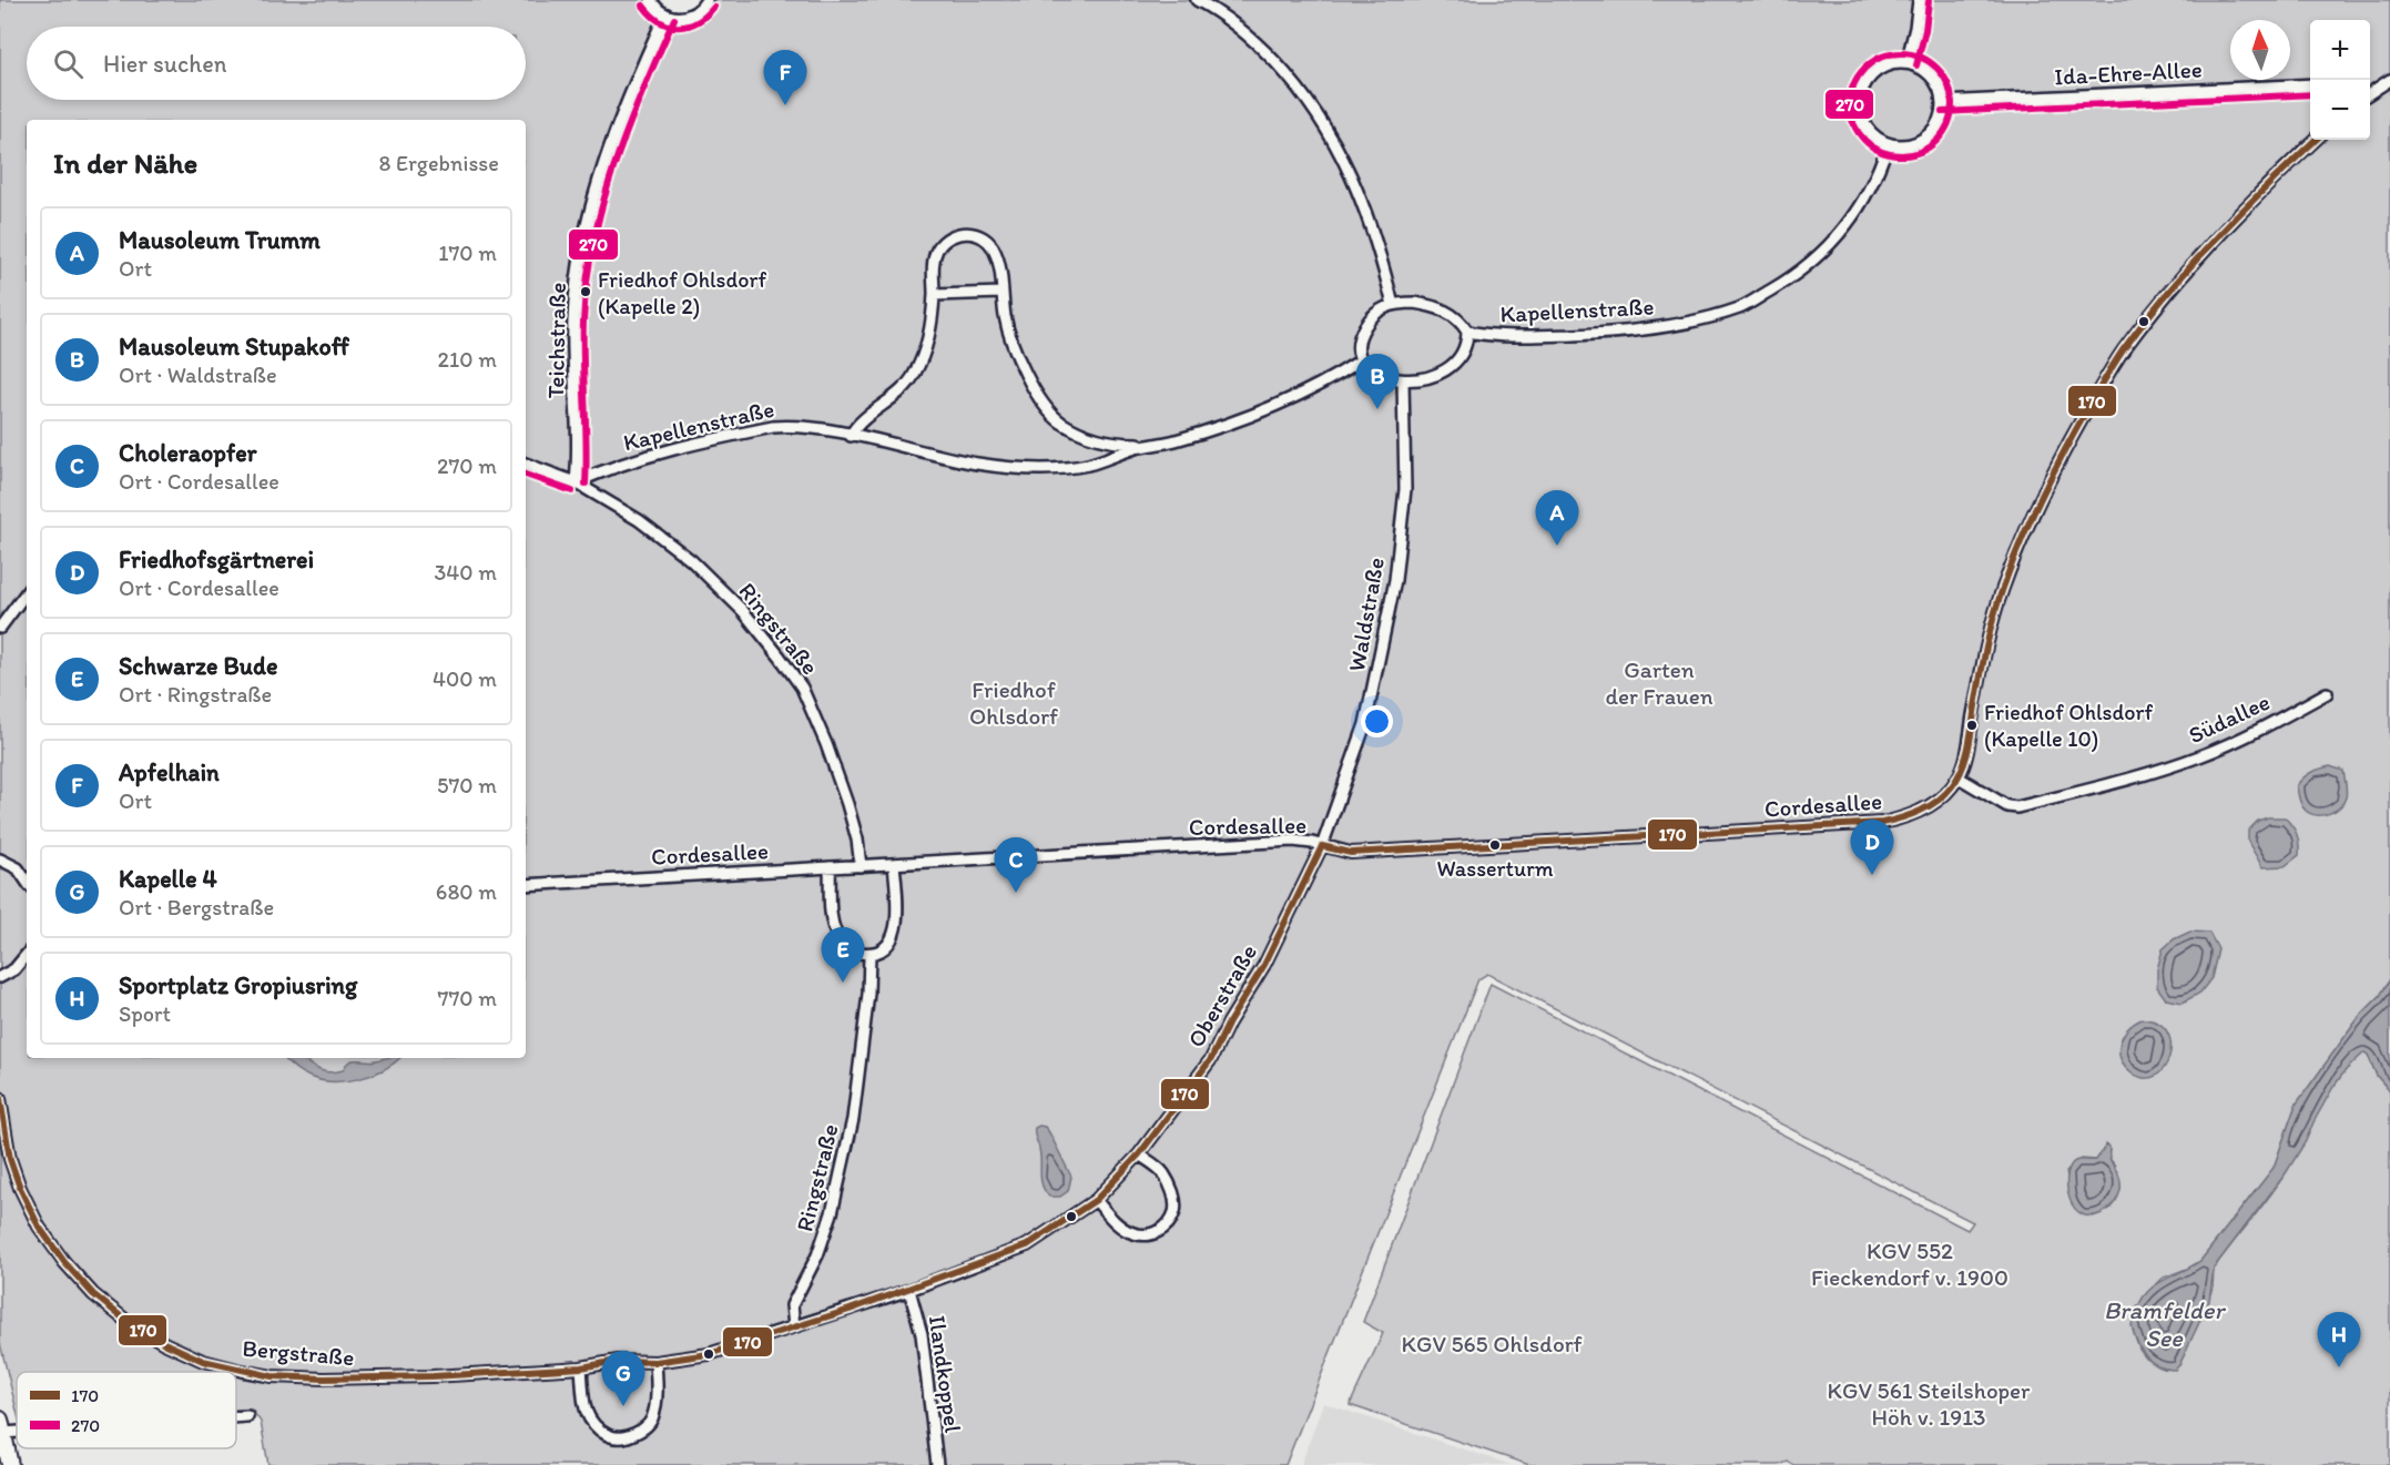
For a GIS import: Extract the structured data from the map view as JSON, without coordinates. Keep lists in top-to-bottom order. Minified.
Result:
{"streets":{"street":["Ida-Ehre-Allee","Kapellenstraße","Teichstraße","Waldstraße","Ringstraße","Südallee","Cordesallee","Oberstraße","Bergstraße","Ilandkoppel"]},"crossings":[["Ida-Ehre-Allee","Kapellenstraße"],["Kapellenstraße","Teichstraße"],["Kapellenstraße","Waldstraße"],["Kapellenstraße","Ringstraße"],["Teichstraße","Ringstraße"],["Waldstraße","Cordesallee"],["Waldstraße","Oberstraße"],["Ringstraße","Cordesallee"],["Ringstraße","Bergstraße"],["Südallee","Cordesallee"],["Cordesallee","Oberstraße"],["Oberstraße","Bergstraße"],["Oberstraße","Ilandkoppel"]],"water":["Bramfelder See"],"parks":["Garten der Frauen","Friedhof Ohlsdorf","KGV 552 Fieckendorf v. 1900","KGV 565 Ohlsdorf","KGV 561 Steilshoper Höh v. 1913"],"places":["Friedhof Ohlsdorf (Kapelle 2)","Friedhof Ohlsdorf (Kapelle 10)","Wasserturm"],"lines":["transit line 270","transit line 170"],"legend":["170","270"],"north":"top","page":{"map_buttons":["+","−"],"search":"Hier suchen","pins":["F","B","A","D","C","E","H","G"],"heading":["In der Nähe","8 Ergebnisse"],"list":[{"mark":"A","name":"Mausoleum Trumm","note":"Ort","value":"170 m"},{"mark":"B","name":"Mausoleum Stupakoff","note":"Ort · Waldstraße","value":"210 m"},{"mark":"C","name":"Choleraopfer","note":"Ort · Cordesallee","value":"270 m"},{"mark":"D","name":"Friedhofsgärtnerei","note":"Ort · Cordesallee","value":"340 m"},{"mark":"E","name":"Schwarze Bude","note":"Ort · Ringstraße","value":"400 m"},{"mark":"F","name":"Apfelhain","note":"Ort","value":"570 m"},{"mark":"G","name":"Kapelle 4","note":"Ort · Bergstraße","value":"680 m"},{"mark":"H","name":"Sportplatz Gropiusring","note":"Sport","value":"770 m"}]}}
